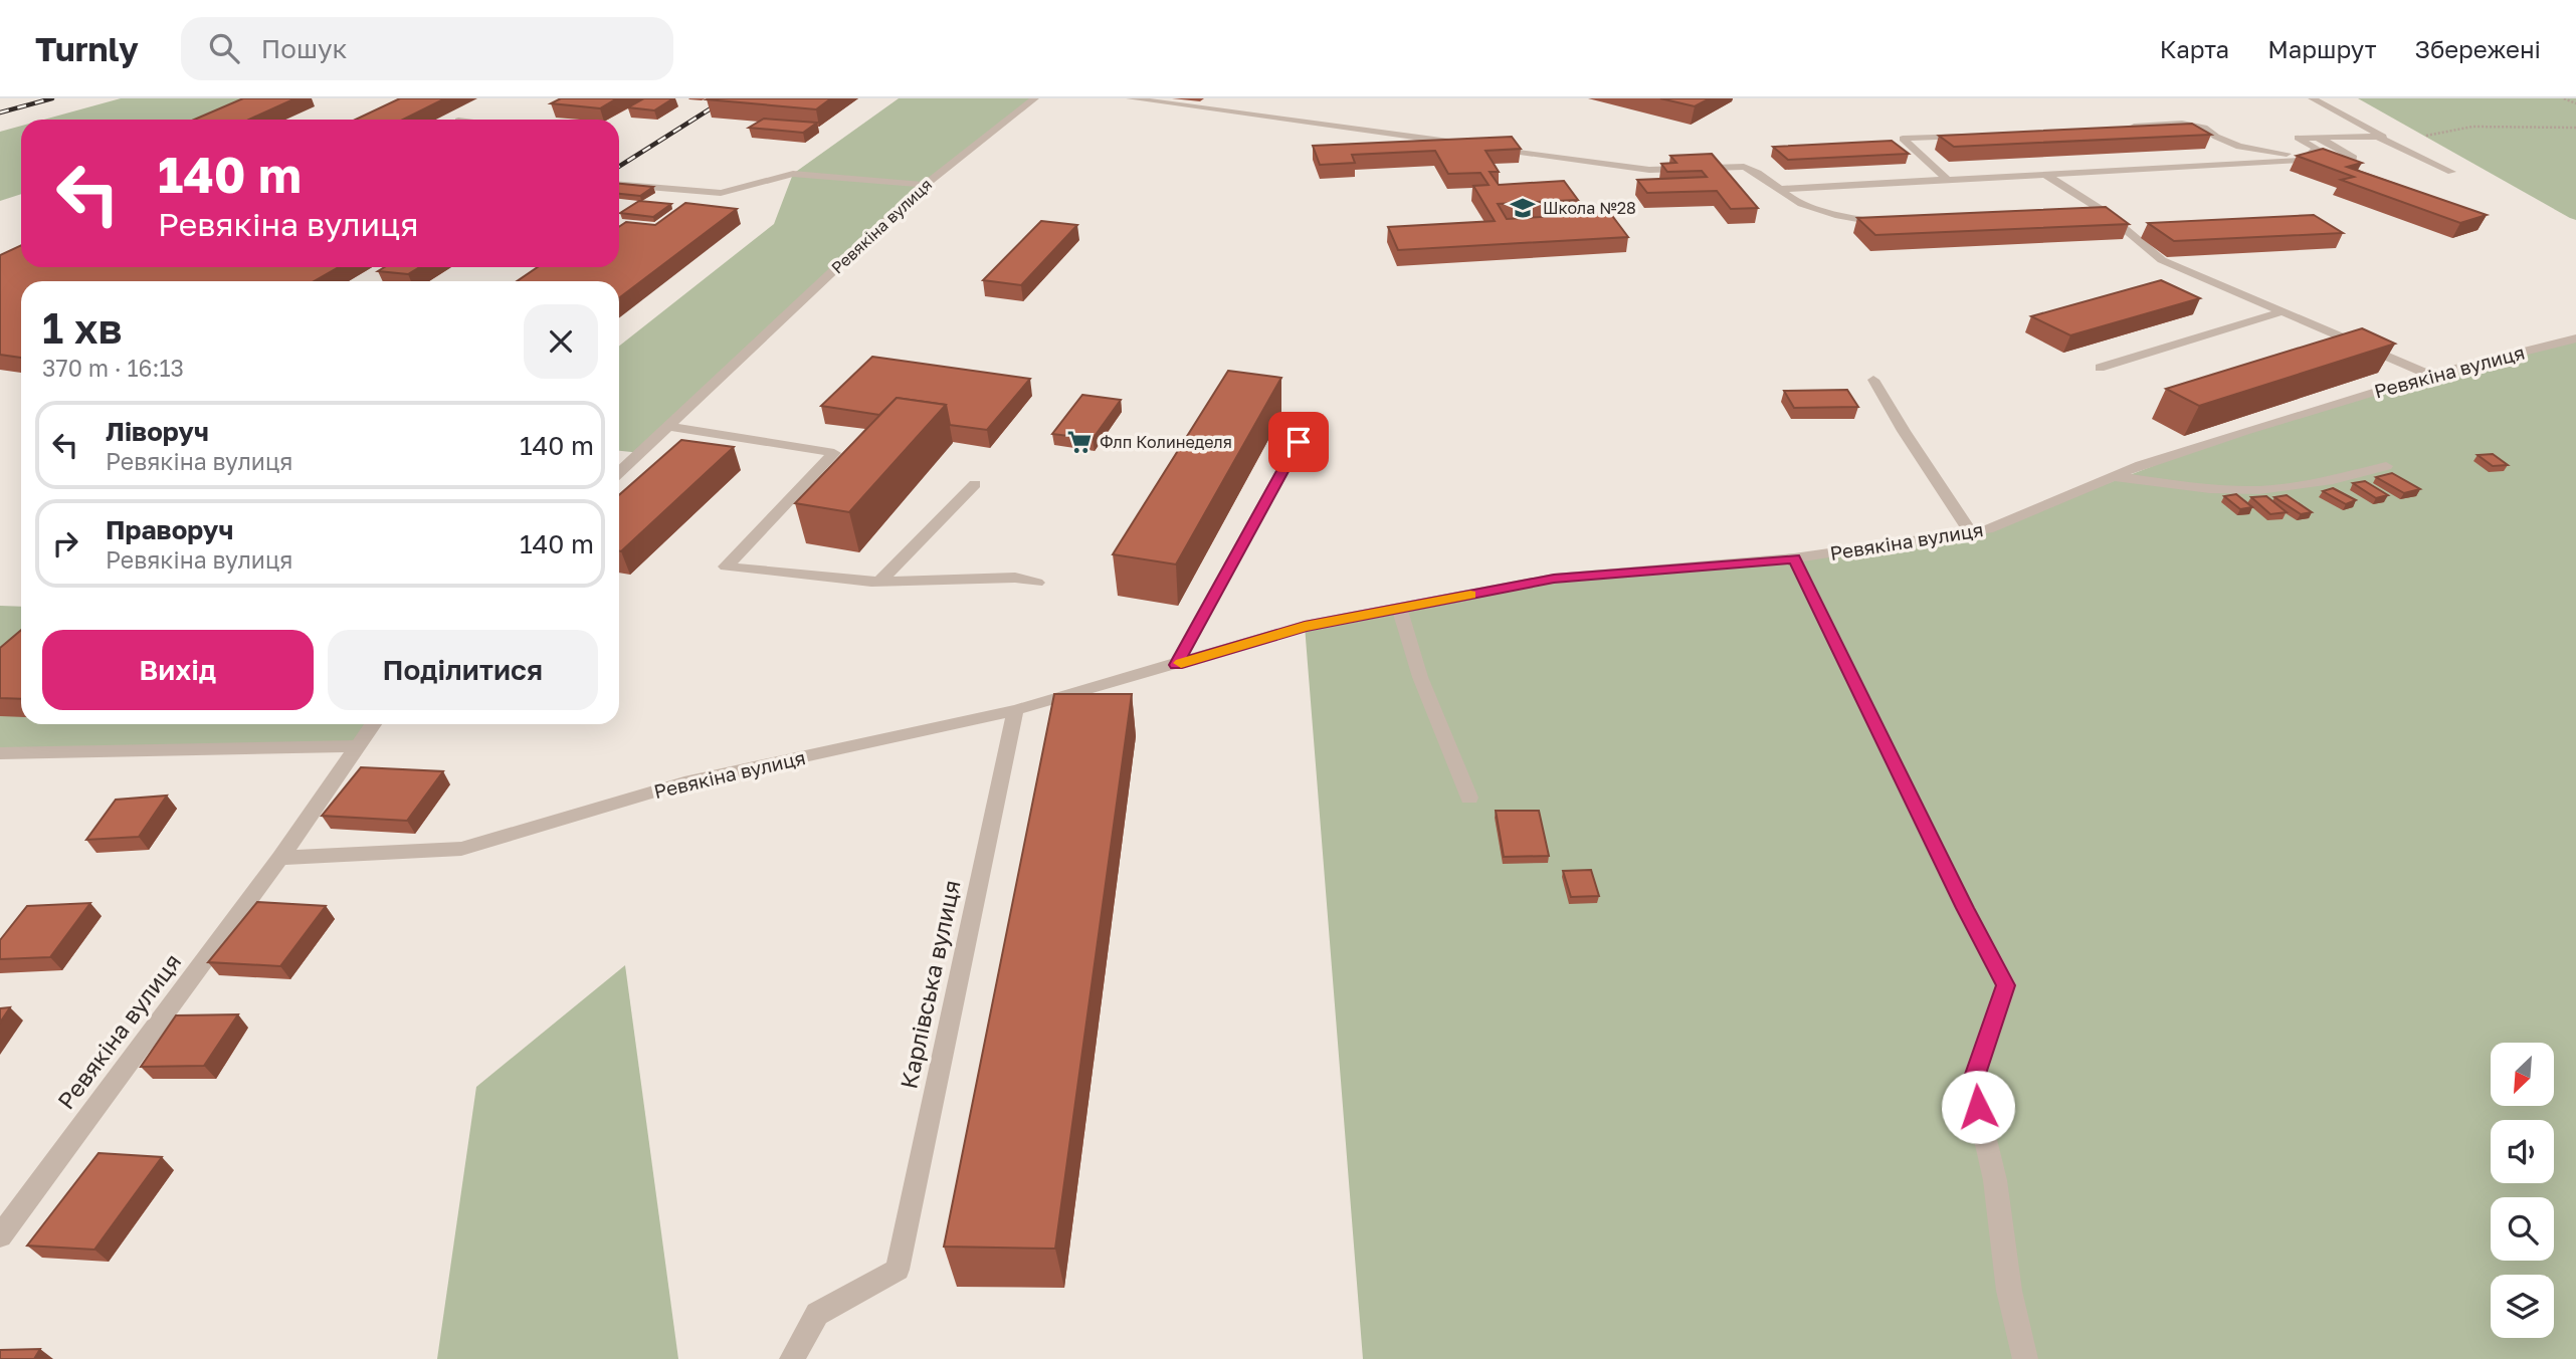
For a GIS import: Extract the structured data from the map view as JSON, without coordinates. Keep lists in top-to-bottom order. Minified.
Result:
{"streets":{"street":["Ревякіна вулиця","Карлівська вулиця"]},"crossings":[["Ревякіна вулиця","Карлівська вулиця"]],"places":{"school or university":["Школа №28"],"supermarket":["Флп Колинеделя"]},"north":"bottom left","page":{"header":"Turnly","search":"Пошук","nav":["Карта","Маршрут","Збережені"],"turn":["140 m","Ревякіна вулиця"],"heading":["1 хв","370 m · 16:13"],"list":[{"name":"Ліворуч","note":"Ревякіна вулиця","value":"140 m"},{"name":"Праворуч","note":"Ревякіна вулиця","value":"140 m"}],"buttons":["Вихід","Поділитися"]}}
